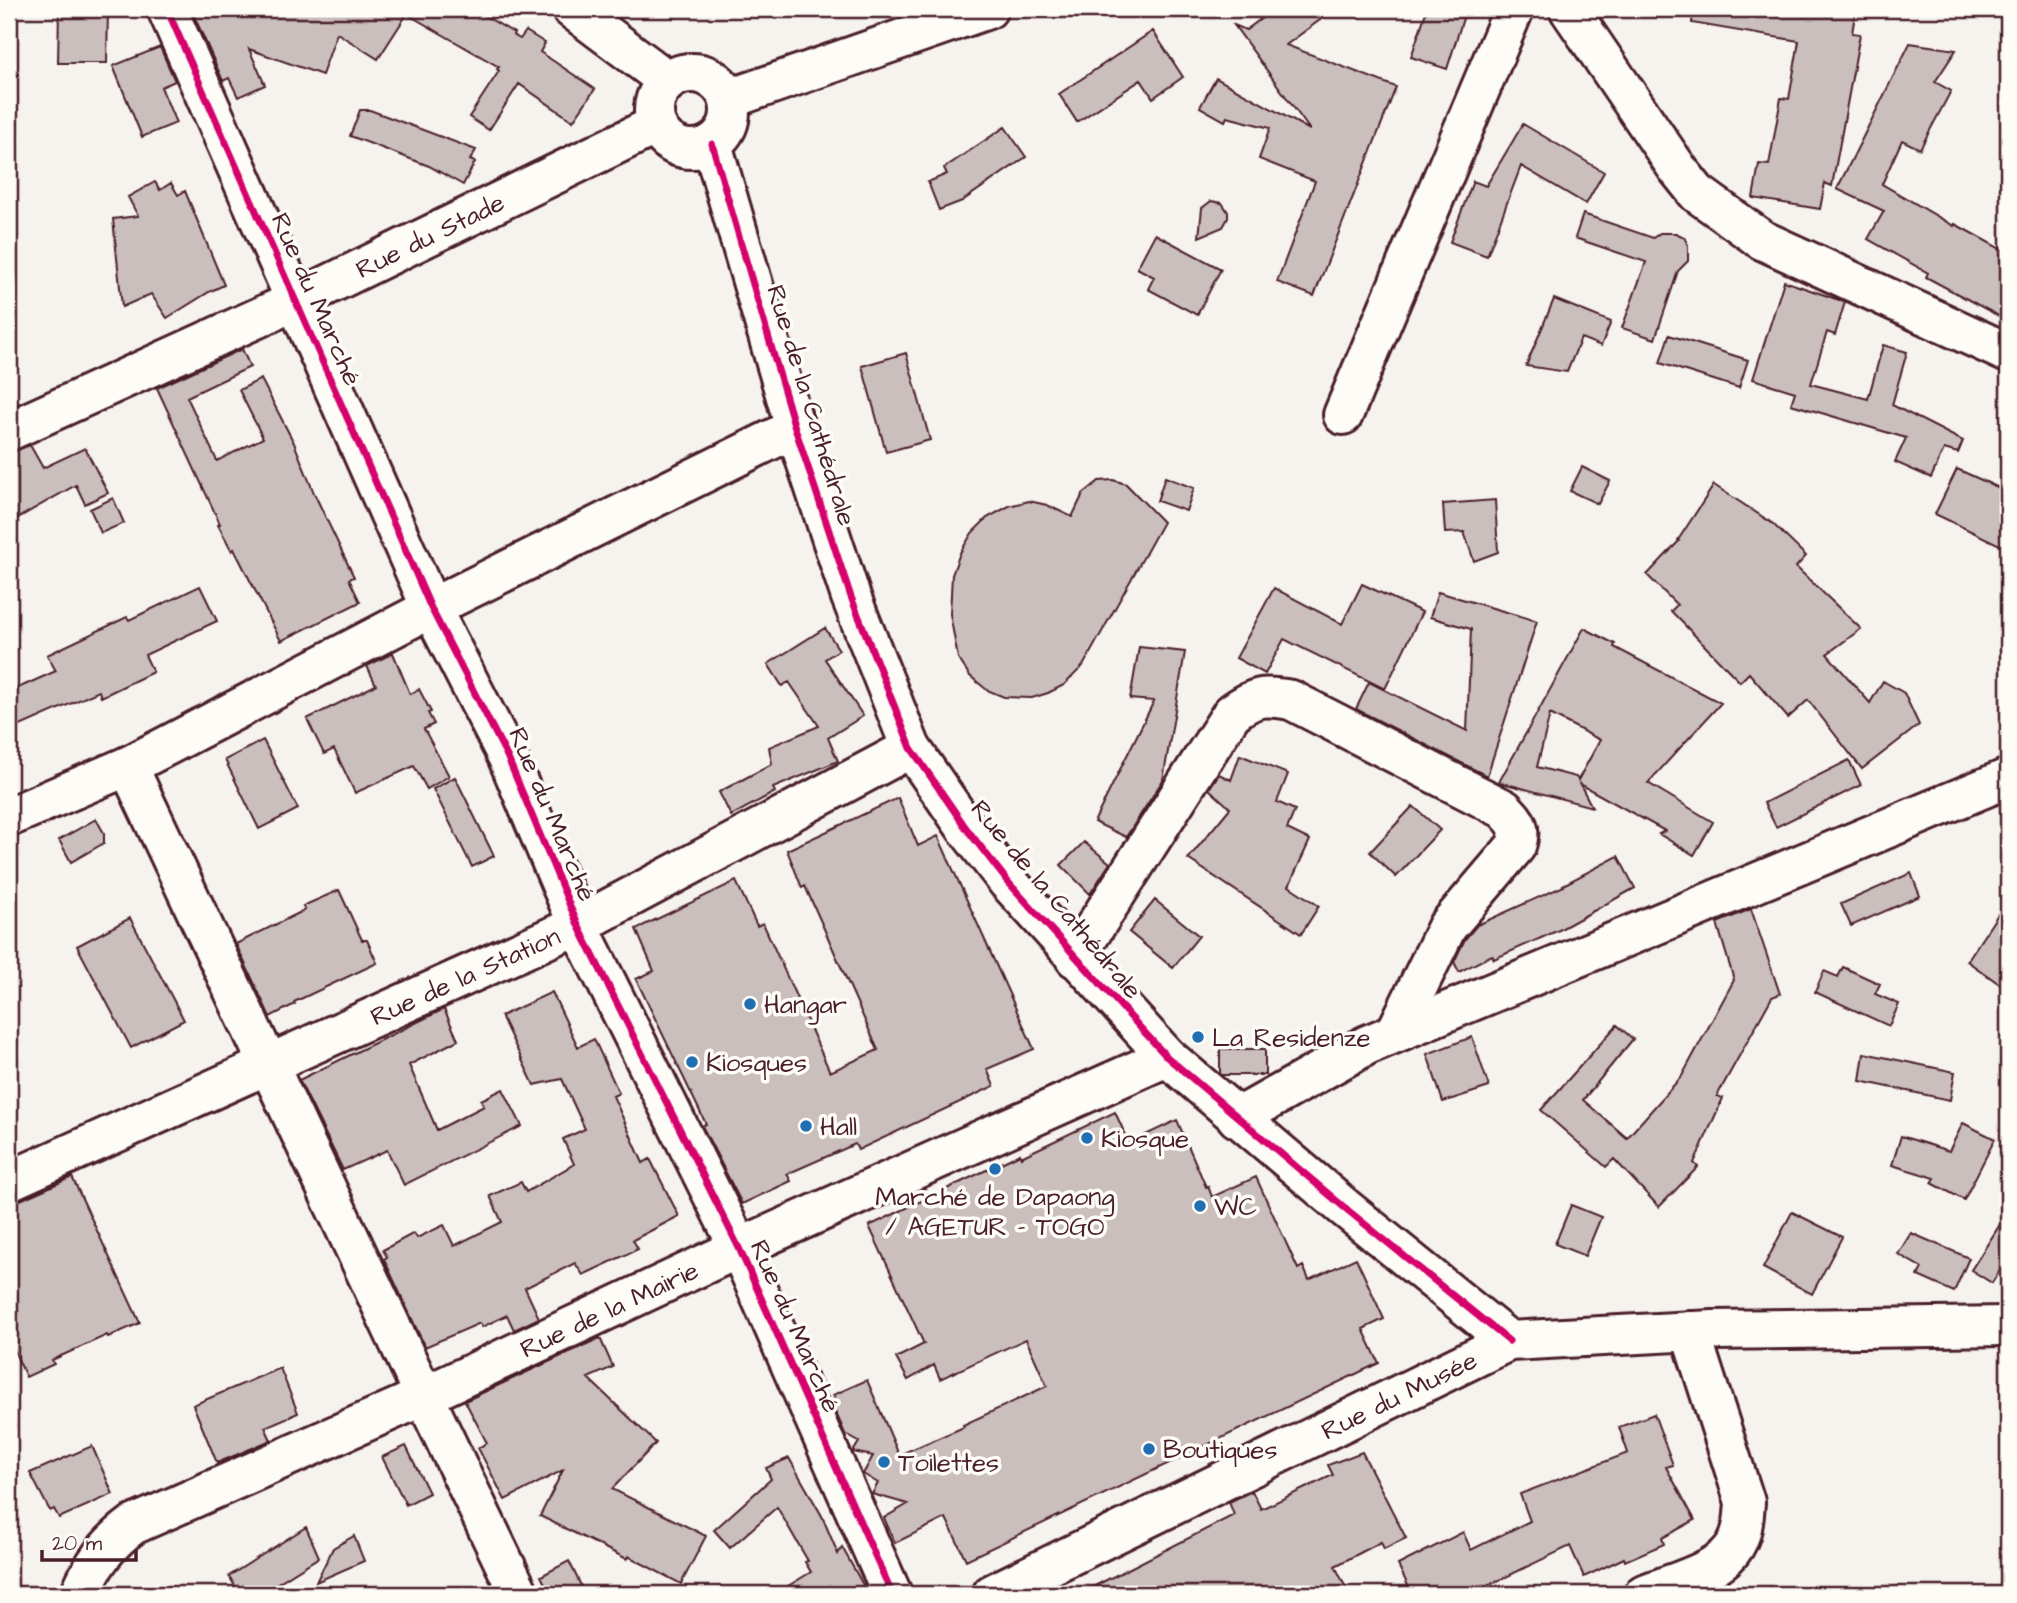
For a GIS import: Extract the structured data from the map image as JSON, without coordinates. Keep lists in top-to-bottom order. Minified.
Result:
{"streets":{"street":["Rue du Stade","Rue du Marché","Rue de la Cathédrale","Rue de la Station","Rue de la Mairie","Rue du Musée"]},"crossings":[["Rue du Stade","Rue du Marché"],["Rue du Stade","Rue de la Cathédrale"],["Rue du Marché","Rue de la Station"],["Rue du Marché","Rue de la Mairie"],["Rue de la Cathédrale","Rue de la Station"],["Rue de la Cathédrale","Rue de la Mairie"],["Rue de la Cathédrale","Rue du Musée"]],"places":["Hangar","La Residenze","Kiosques","Hall","Kiosque","Marché de Dapaong / AGETUR - TOGO","WC","Boutiques","Toilettes"],"scale_bar":"20 m"}
